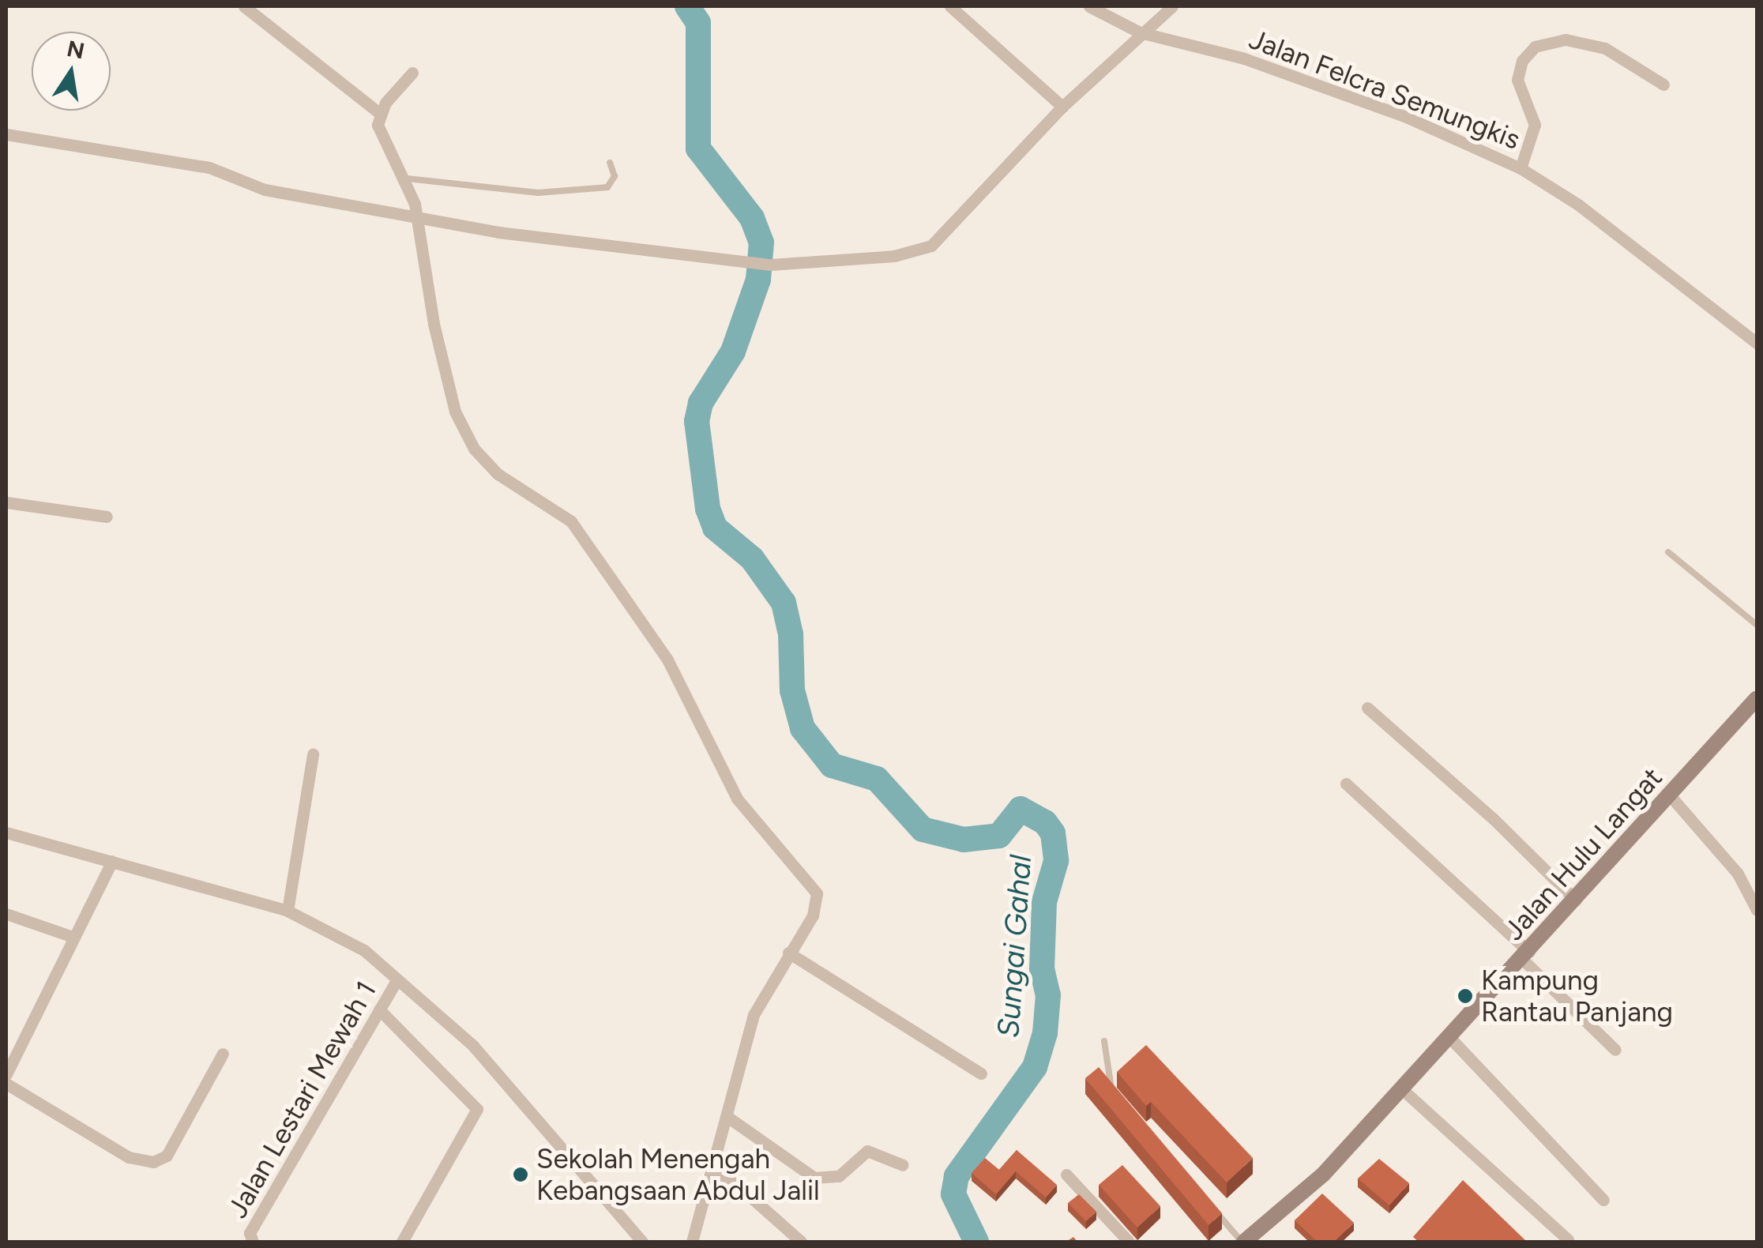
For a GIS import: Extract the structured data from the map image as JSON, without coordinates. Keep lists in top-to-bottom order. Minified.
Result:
{"streets":{"street":["Jalan Felcra Semungkis","Jalan Hulu Langat","Jalan Lestari Mewah 1"]},"water":["Sungai Gahal"],"places":["Kampung Rantau Panjang","Sekolah Menengah Kebangsaan Abdul Jalil"],"north":"top"}
